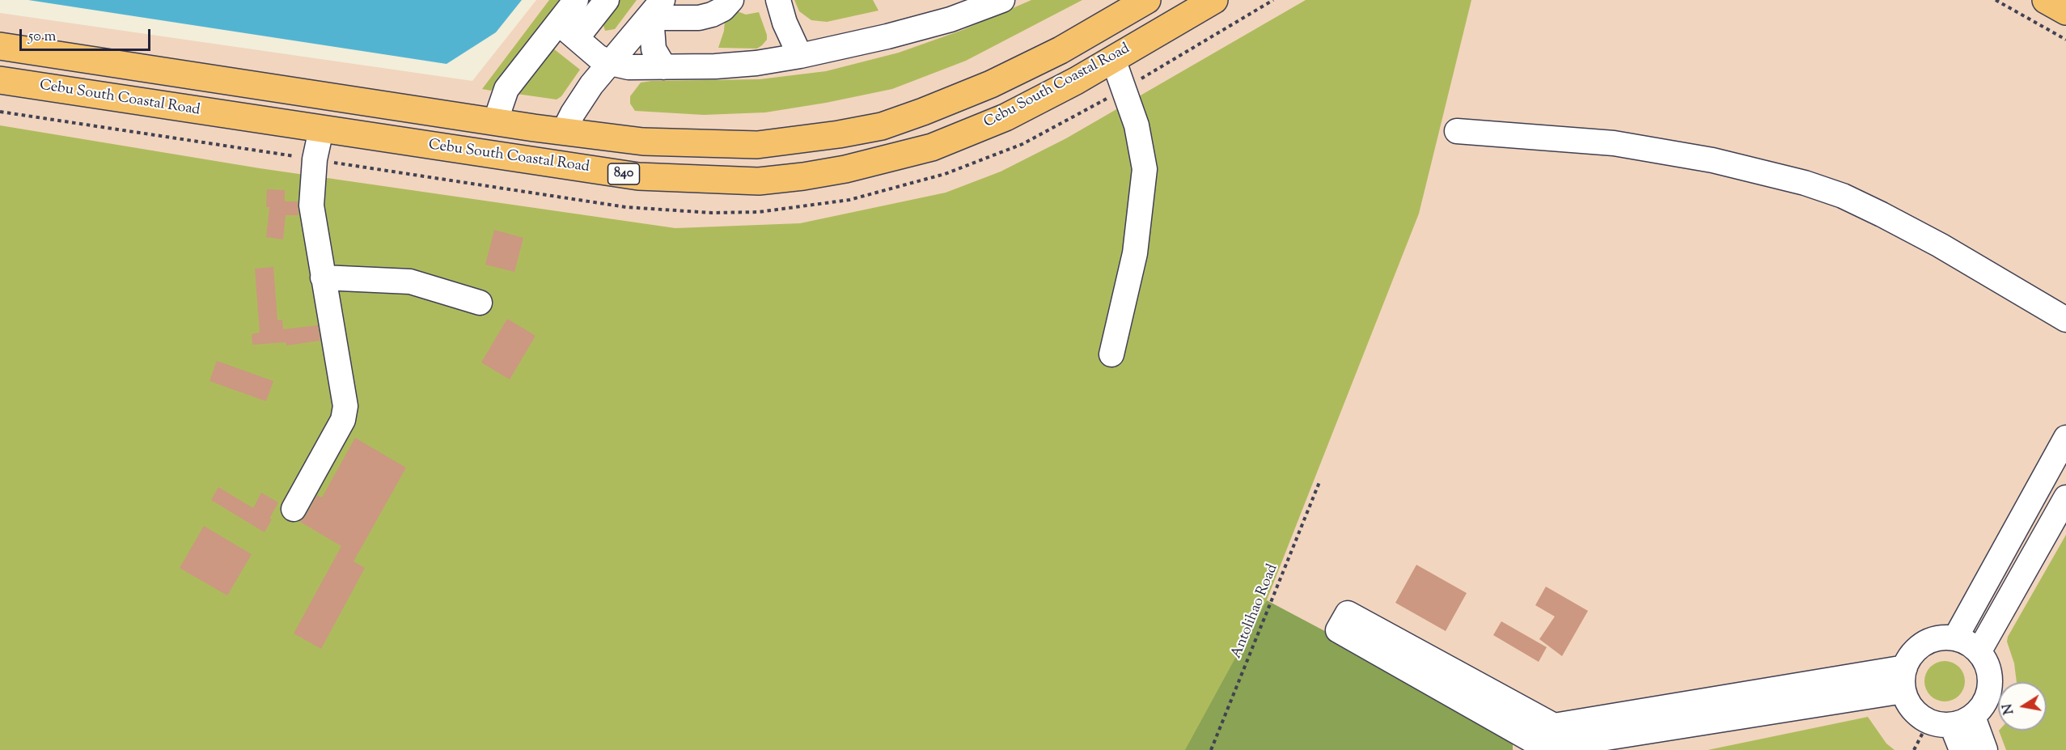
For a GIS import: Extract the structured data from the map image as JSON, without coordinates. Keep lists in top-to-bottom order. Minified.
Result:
{"streets":{"highway":["Cebu South Coastal Road","840"],"path":["Antolihao Road"]},"scale_bar":"50 m","north":"left"}
